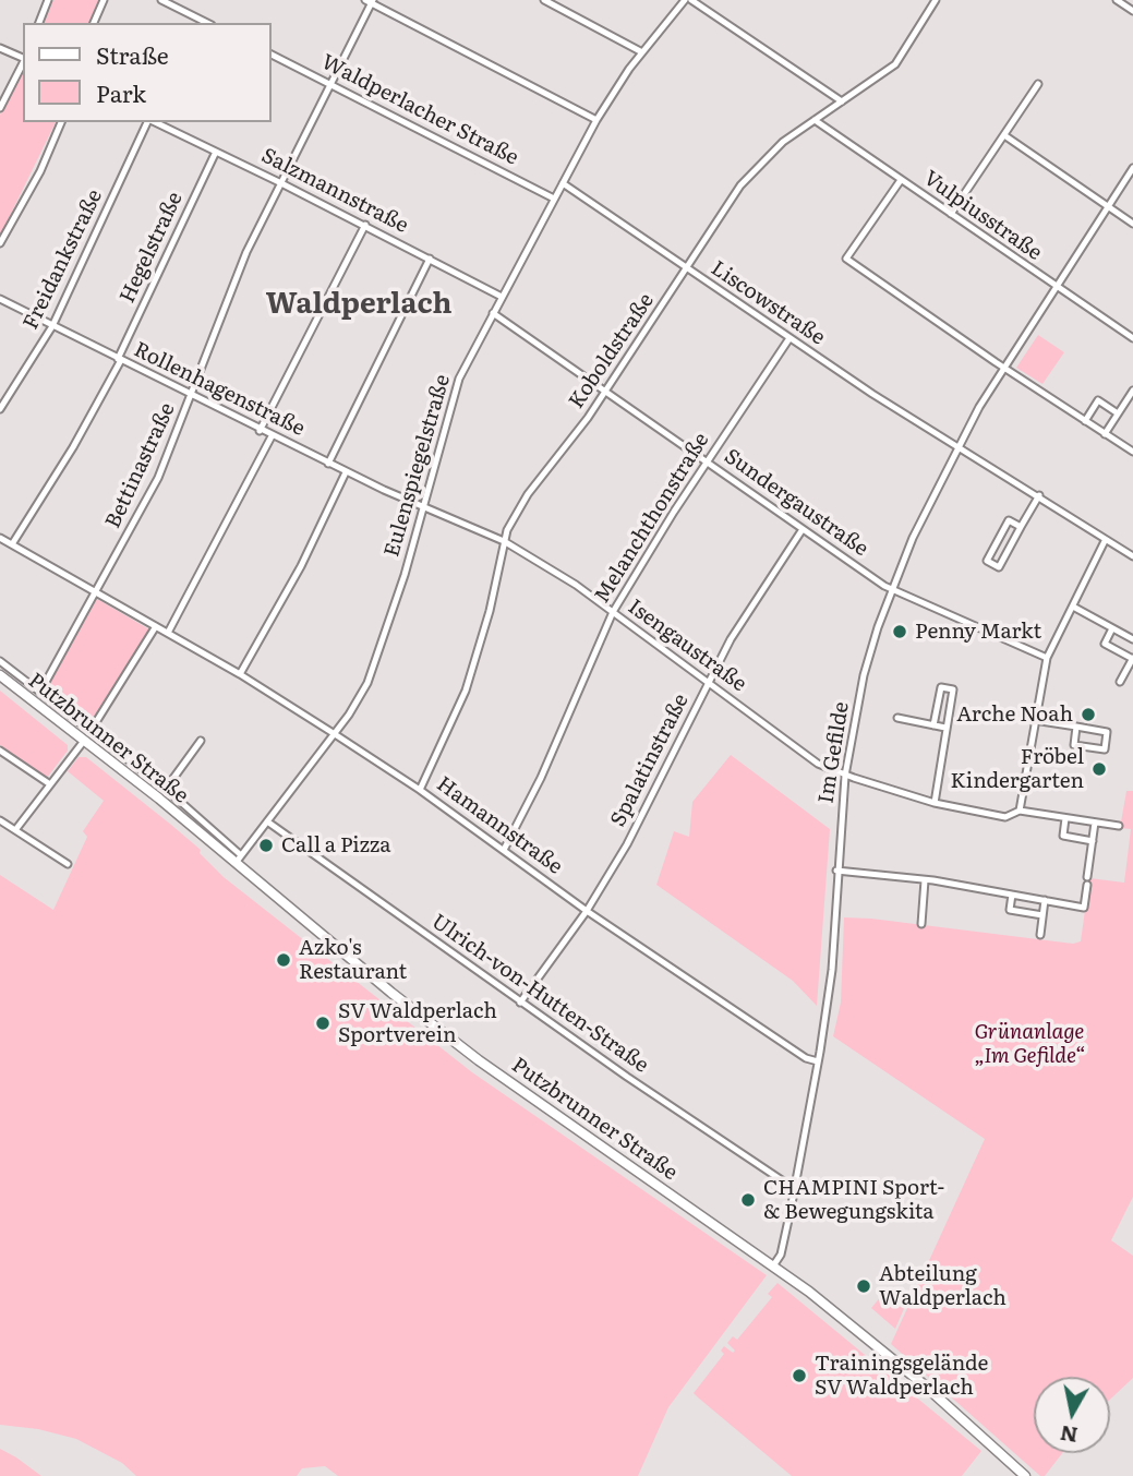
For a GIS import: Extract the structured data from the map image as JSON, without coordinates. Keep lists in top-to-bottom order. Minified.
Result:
{"streets":{"main road":["Putzbrunner Straße"],"street":["Waldperlacher Straße","Salzmannstraße","Vulpiusstraße","Hegelstraße","Freidankstraße","Liscowstraße","Koboldstraße","Rollenhagenstraße","Bettinastraße","Eulenspiegelstraße","Sundergaustraße","Melanchthonstraße","Isengaustraße","Im Gefilde","Spalatinstraße","Hamannstraße","Ulrich-von-Hutten-Straße"]},"crossings":[["Waldperlacher Straße","Bettinastraße"],["Waldperlacher Straße","Eulenspiegelstraße"],["Salzmannstraße","Hegelstraße"],["Salzmannstraße","Bettinastraße"],["Salzmannstraße","Eulenspiegelstraße"],["Vulpiusstraße","Koboldstraße"],["Vulpiusstraße","Im Gefilde"],["Hegelstraße","Rollenhagenstraße"],["Hegelstraße","Hamannstraße"],["Freidankstraße","Rollenhagenstraße"],["Liscowstraße","Koboldstraße"],["Liscowstraße","Eulenspiegelstraße"],["Liscowstraße","Melanchthonstraße"],["Liscowstraße","Im Gefilde"],["Koboldstraße","Sundergaustraße"],["Koboldstraße","Isengaustraße"],["Koboldstraße","Hamannstraße"],["Rollenhagenstraße","Bettinastraße"],["Rollenhagenstraße","Eulenspiegelstraße"],["Rollenhagenstraße","Isengaustraße"],["Bettinastraße","Putzbrunner Straße"],["Bettinastraße","Hamannstraße"],["Eulenspiegelstraße","Sundergaustraße"],["Eulenspiegelstraße","Isengaustraße"],["Eulenspiegelstraße","Putzbrunner Straße"],["Eulenspiegelstraße","Hamannstraße"],["Eulenspiegelstraße","Ulrich-von-Hutten-Straße"],["Sundergaustraße","Melanchthonstraße"],["Sundergaustraße","Im Gefilde"],["Sundergaustraße","Spalatinstraße"],["Melanchthonstraße","Isengaustraße"],["Melanchthonstraße","Hamannstraße"],["Isengaustraße","Im Gefilde"],["Isengaustraße","Spalatinstraße"],["Putzbrunner Straße","Im Gefilde"],["Im Gefilde","Hamannstraße"],["Im Gefilde","Ulrich-von-Hutten-Straße"],["Spalatinstraße","Hamannstraße"],["Spalatinstraße","Ulrich-von-Hutten-Straße"]],"districts":["Waldperlach"],"parks":["Grünanlage „Im Gefilde“"],"places":["Penny Markt","Arche Noah","Fröbel Kindergarten","Call a Pizza","Azko's Restaurant","SV Waldperlach Sportverein","CHAMPINI Sport- & Bewegungskita","Abteilung Waldperlach","Trainingsgelände SV Waldperlach"],"legend":["Straße","Park"],"north":"bottom"}
